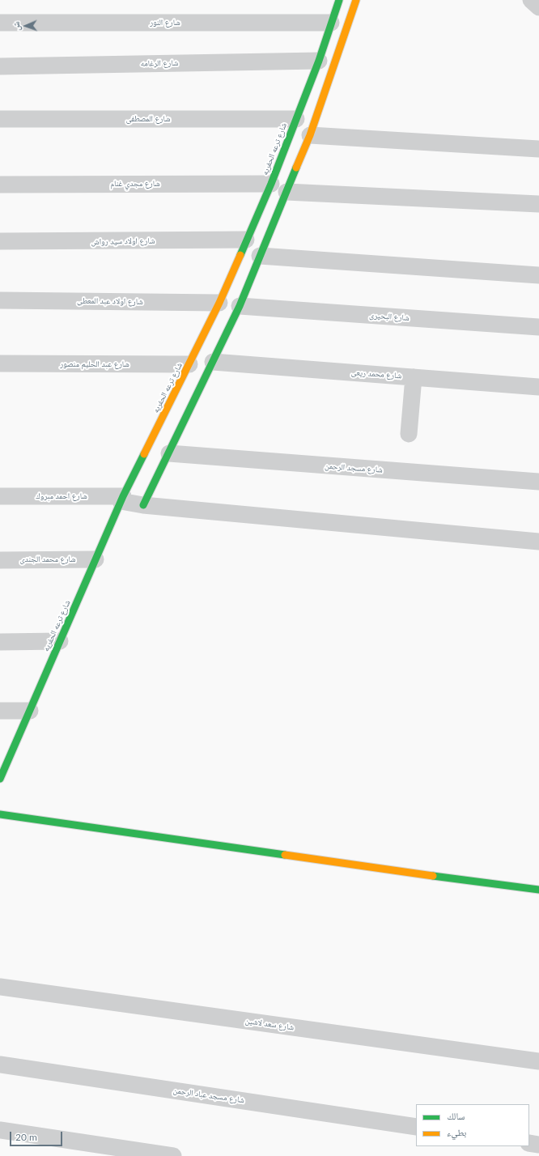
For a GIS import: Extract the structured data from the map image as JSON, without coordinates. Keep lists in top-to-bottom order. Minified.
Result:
{"streets":{"street":["شارع النور","شارع الرغامه","شارع المصطفى","شارع ترعه الحفريه","شارع مجدي غنام","شارع اولاد سيد رواش","شارع اولاد عبد المعطى","شارع البحيرى","شارع عبد الحليم منصور","شارع محمد ريعى","شارع مسجد الرحمن","شارع احمد مبروك","شارع محمد الجندى","شارع سعد لاشين","شارع مسجد عباد الرحمن"]},"crossings":[["شارع النور","شارع ترعه الحفريه"],["شارع الرغامه","شارع ترعه الحفريه"],["شارع المصطفى","شارع ترعه الحفريه"],["شارع ترعه الحفريه","شارع مجدي غنام"],["شارع ترعه الحفريه","شارع اولاد سيد رواش"],["شارع ترعه الحفريه","شارع اولاد عبد المعطى"],["شارع ترعه الحفريه","شارع عبد الحليم منصور"],["شارع ترعه الحفريه","شارع احمد مبروك"],["شارع ترعه الحفريه","شارع محمد الجندى"]],"legend":["سالك","بطيء"],"scale_bar":"20 m","north":"left"}
